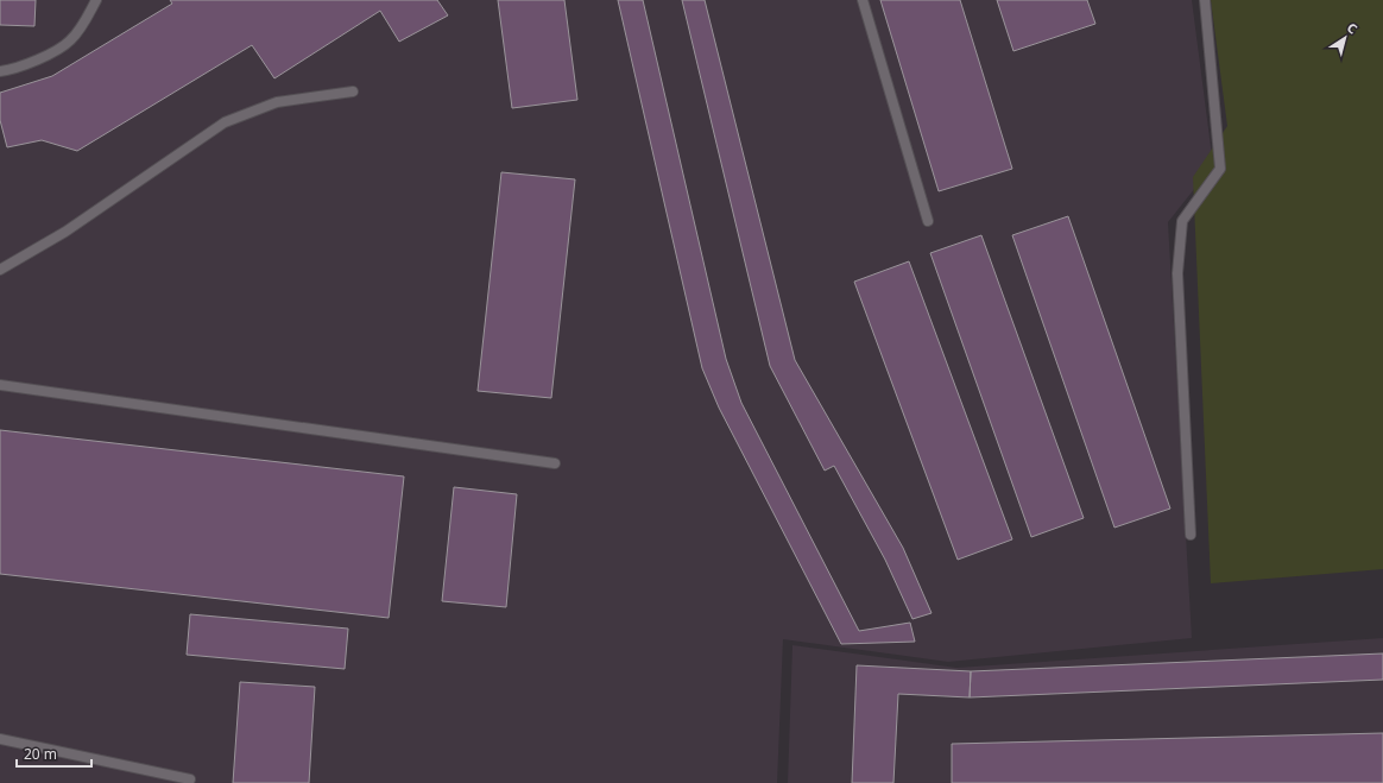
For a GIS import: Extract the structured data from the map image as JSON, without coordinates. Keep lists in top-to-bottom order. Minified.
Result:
{"scale_bar":"20 m","north":"top right"}
